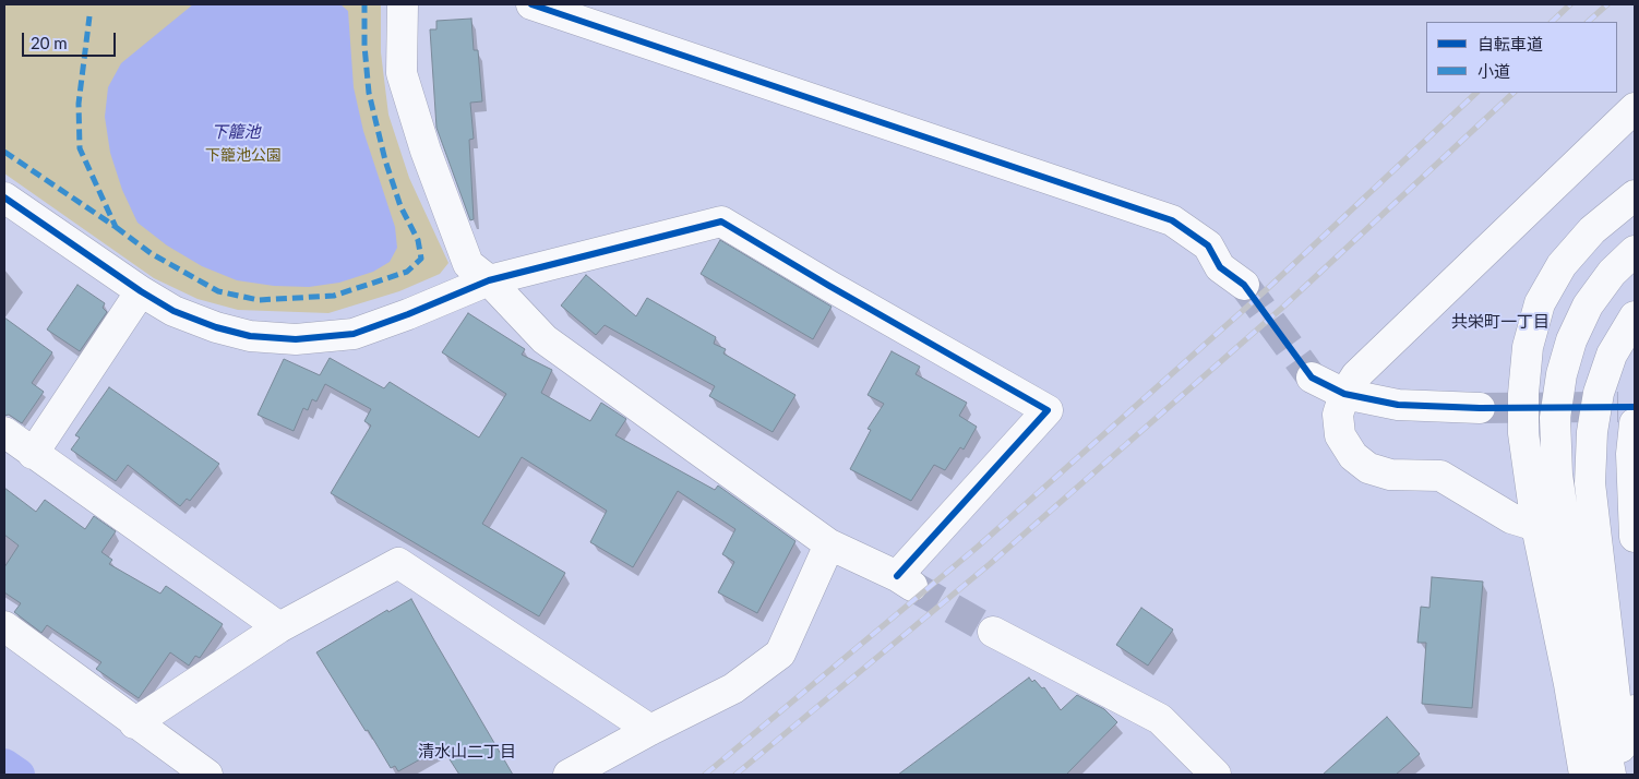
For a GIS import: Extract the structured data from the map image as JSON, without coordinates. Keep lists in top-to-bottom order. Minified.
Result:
{"districts":["共栄町一丁目","清水山二丁目"],"water":["下籠池"],"parks":["下籠池公園"],"legend":["自転車道","小道"],"scale_bar":"20 m"}
